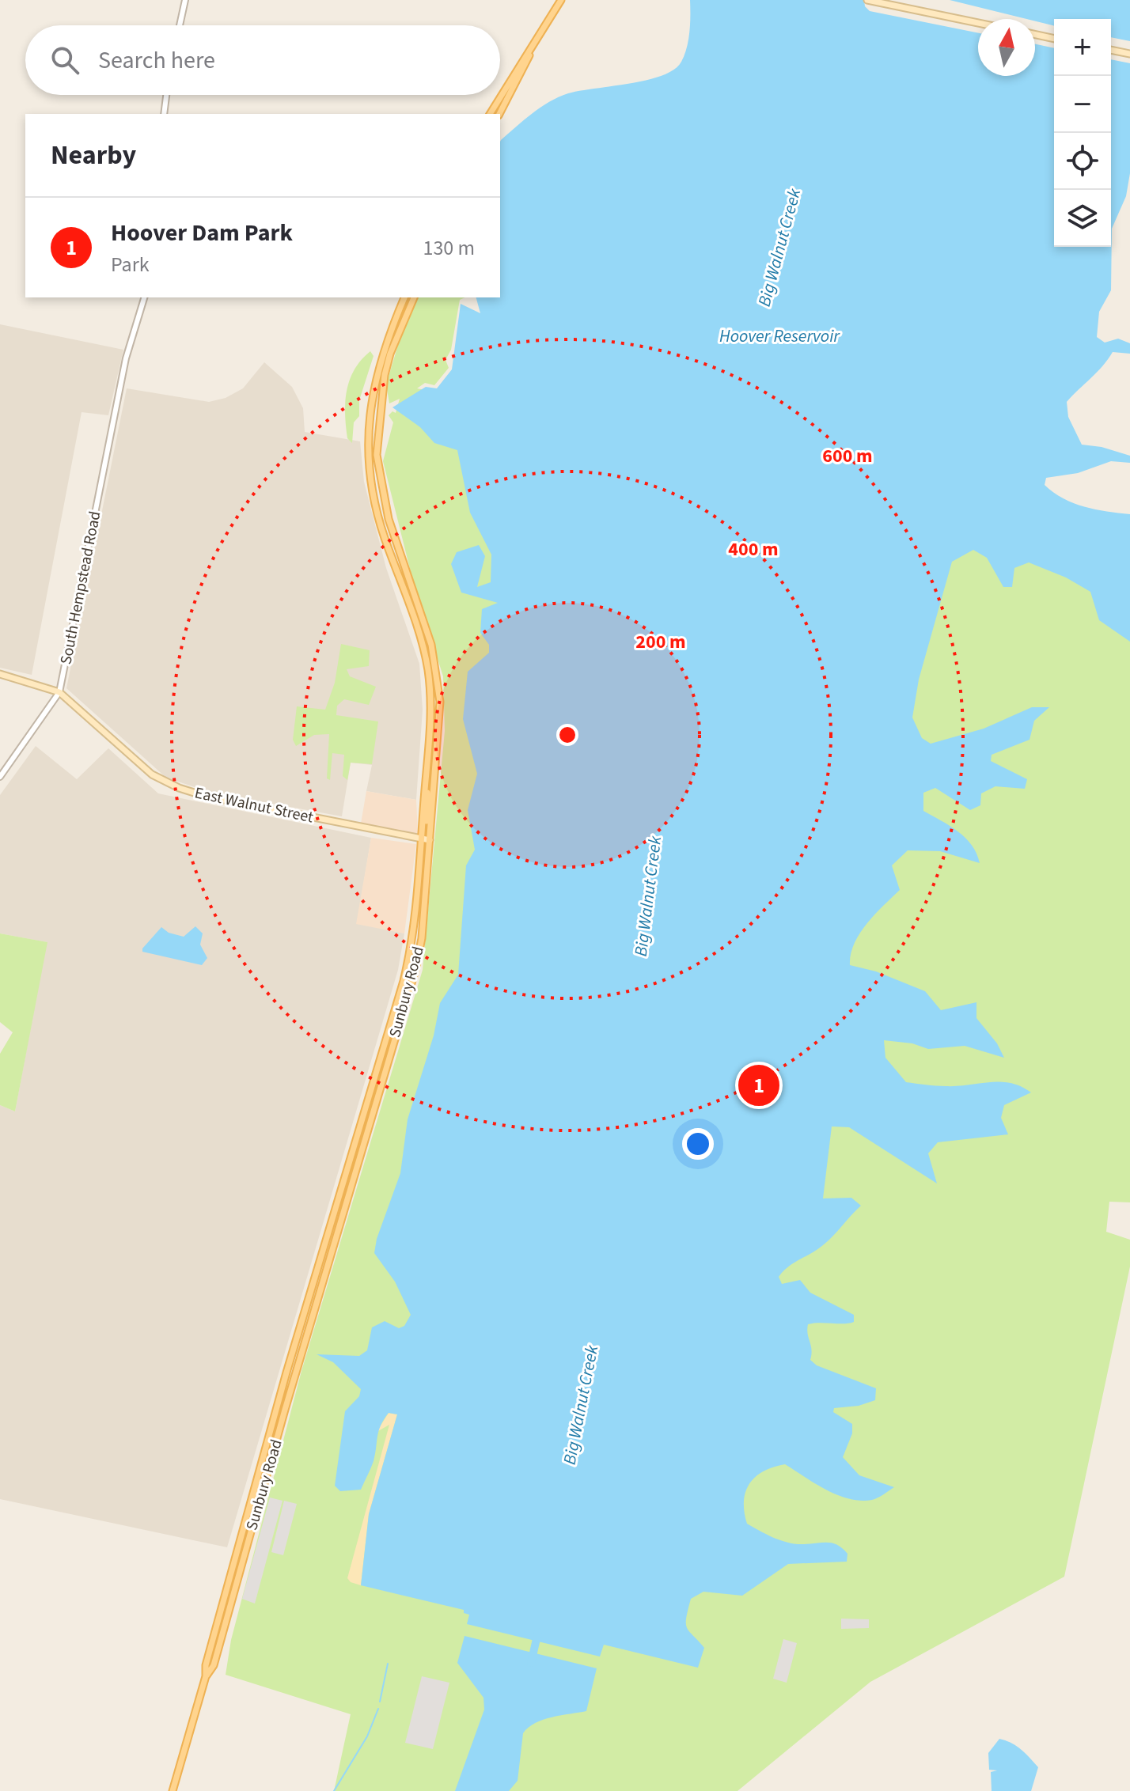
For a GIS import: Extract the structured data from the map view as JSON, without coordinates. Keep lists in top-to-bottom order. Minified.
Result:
{"streets":{"main road":["East Walnut Street","Sunbury Road"],"street":["South Hempstead Road"]},"crossings":[["South Hempstead Road","East Walnut Street"],["East Walnut Street","Sunbury Road"]],"water":["Big Walnut Creek","Hoover Reservoir"],"north":"top","page":{"map_buttons":["+","−"],"search":"Search here","heading":"Nearby","list":[{"mark":"1","name":"Hoover Dam Park","note":"Park","value":"130 m"}],"pins":"1"},"rings":["600 m","400 m","200 m"]}
